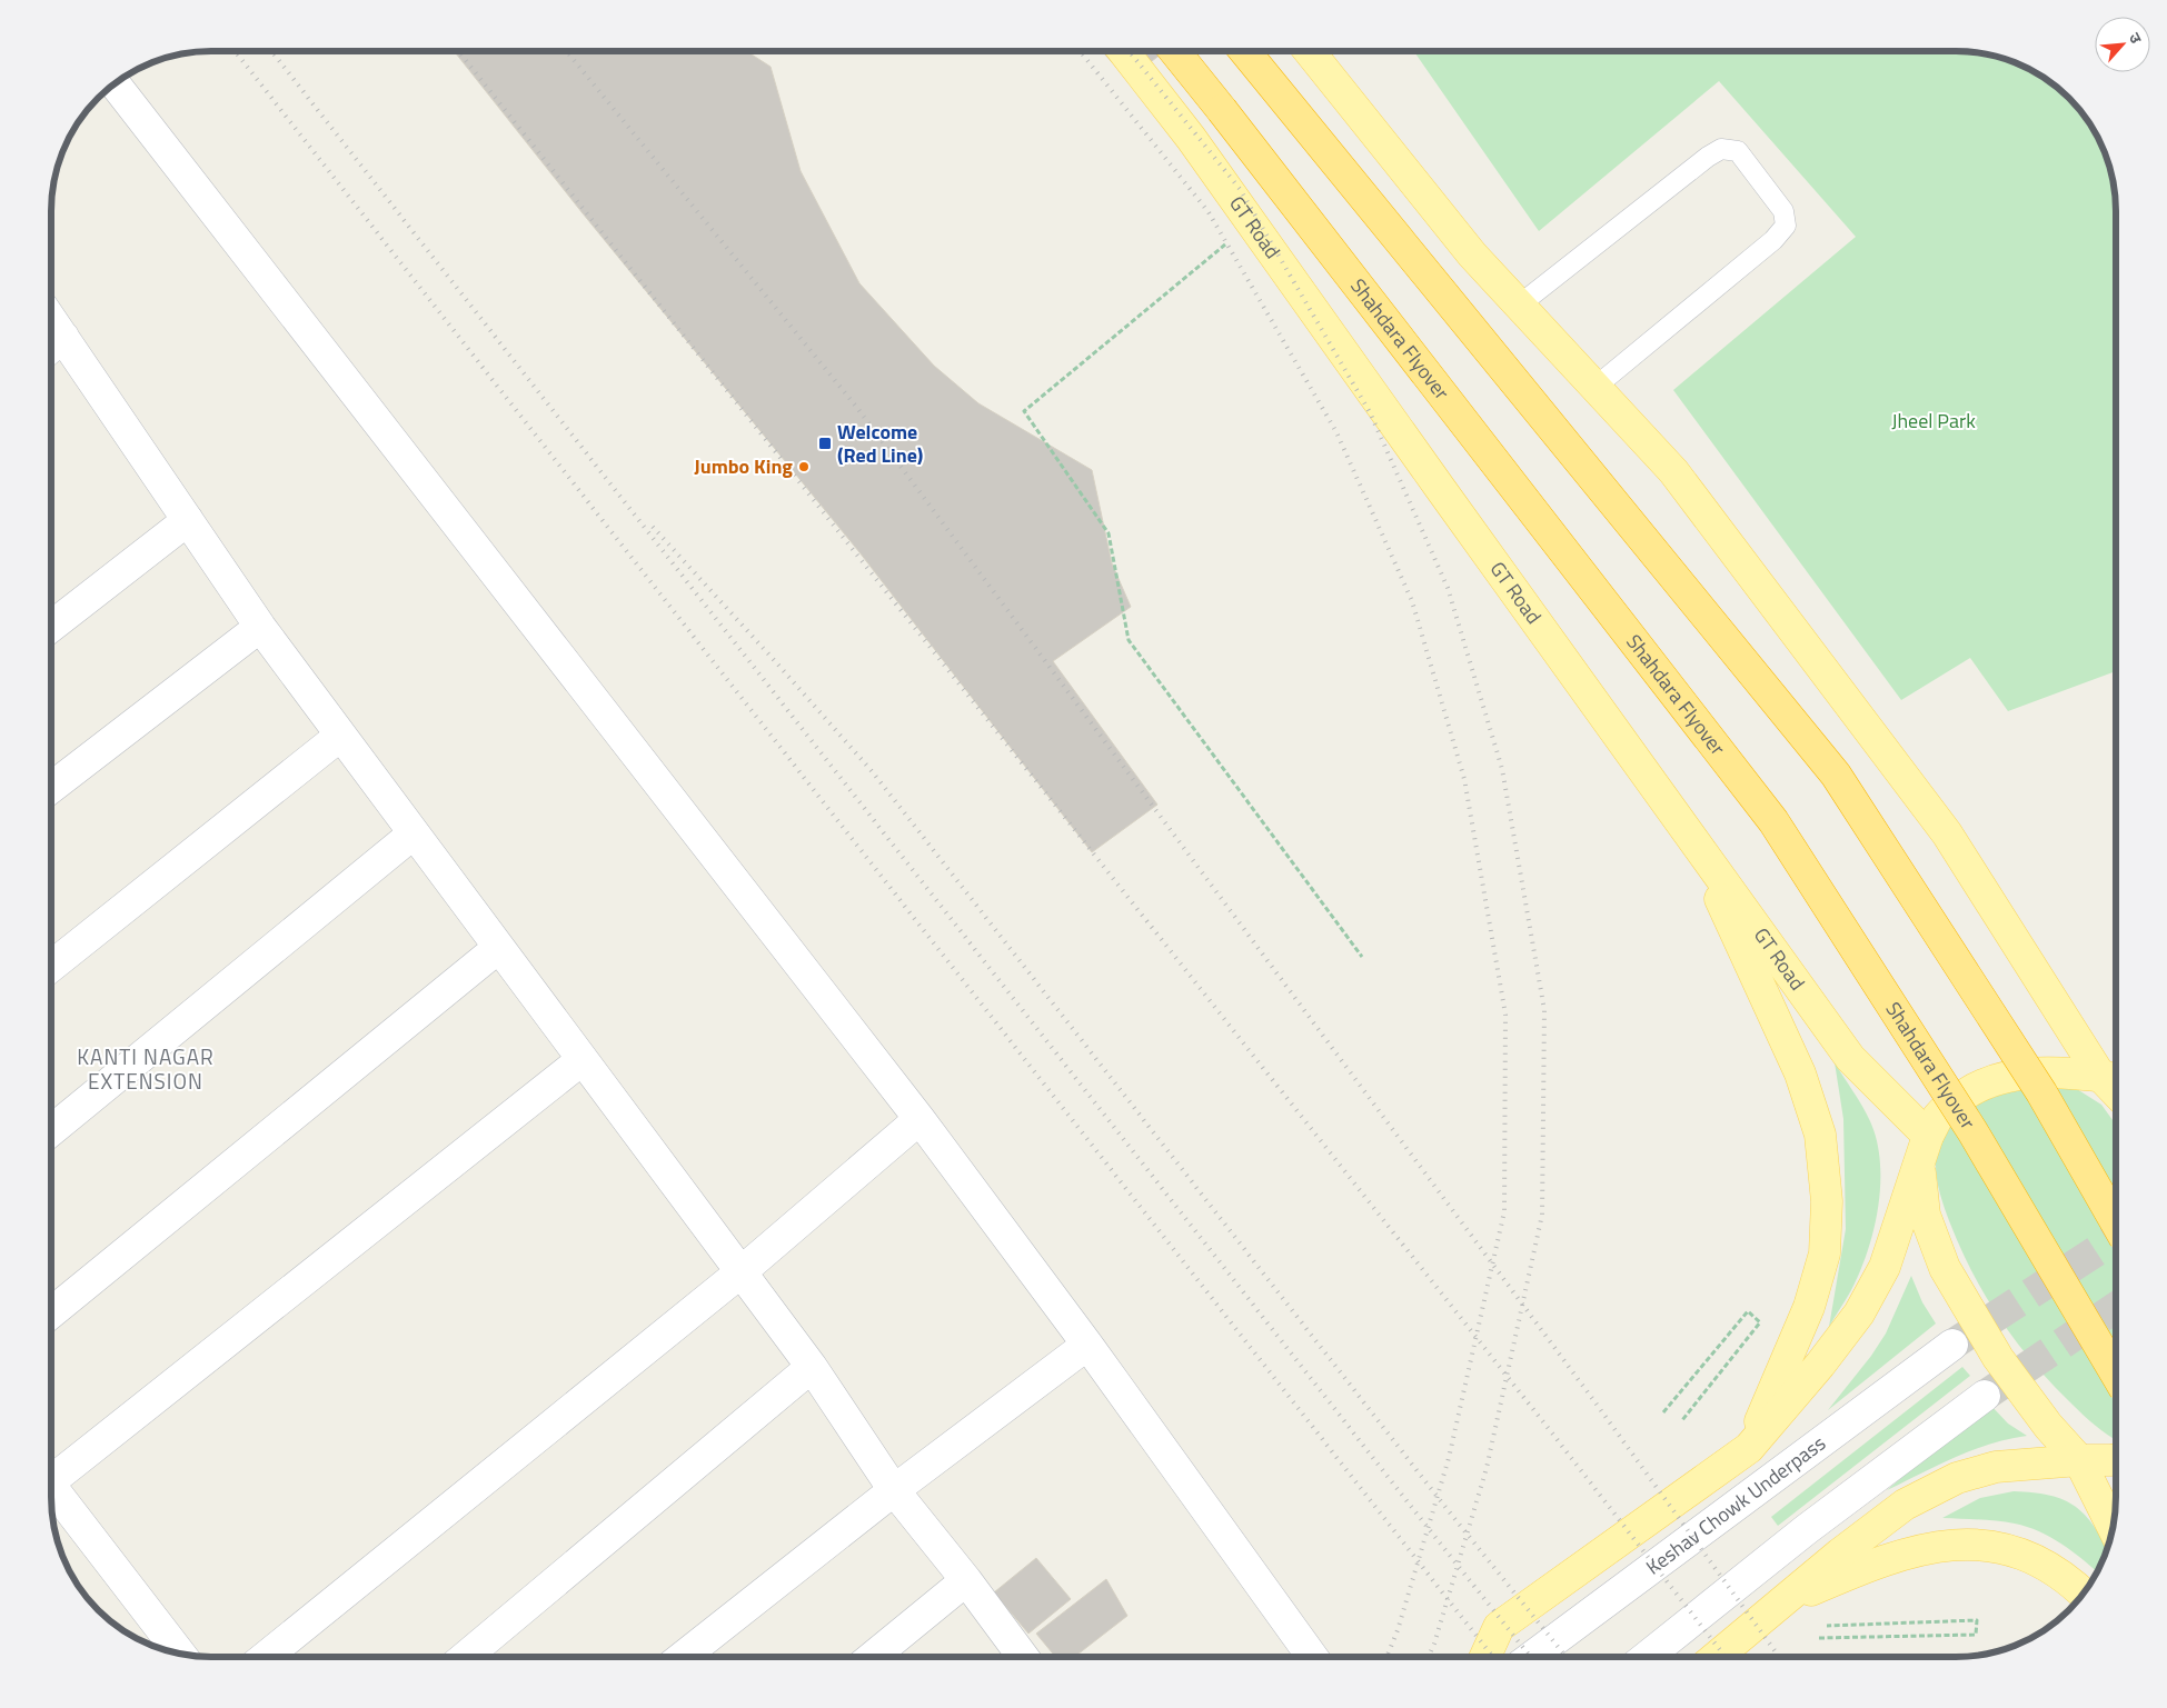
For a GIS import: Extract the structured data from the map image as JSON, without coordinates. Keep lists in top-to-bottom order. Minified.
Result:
{"streets":{"highway":["Shahdara Flyover"],"main road":["GT Road"],"street":["Keshav Chowk Underpass"]},"districts":["KANTI NAGAR EXTENSION"],"parks":["Jheel Park"],"places":{"transit":["Welcome (Red Line)"],"other":["Jumbo King"]},"north":"top right"}
